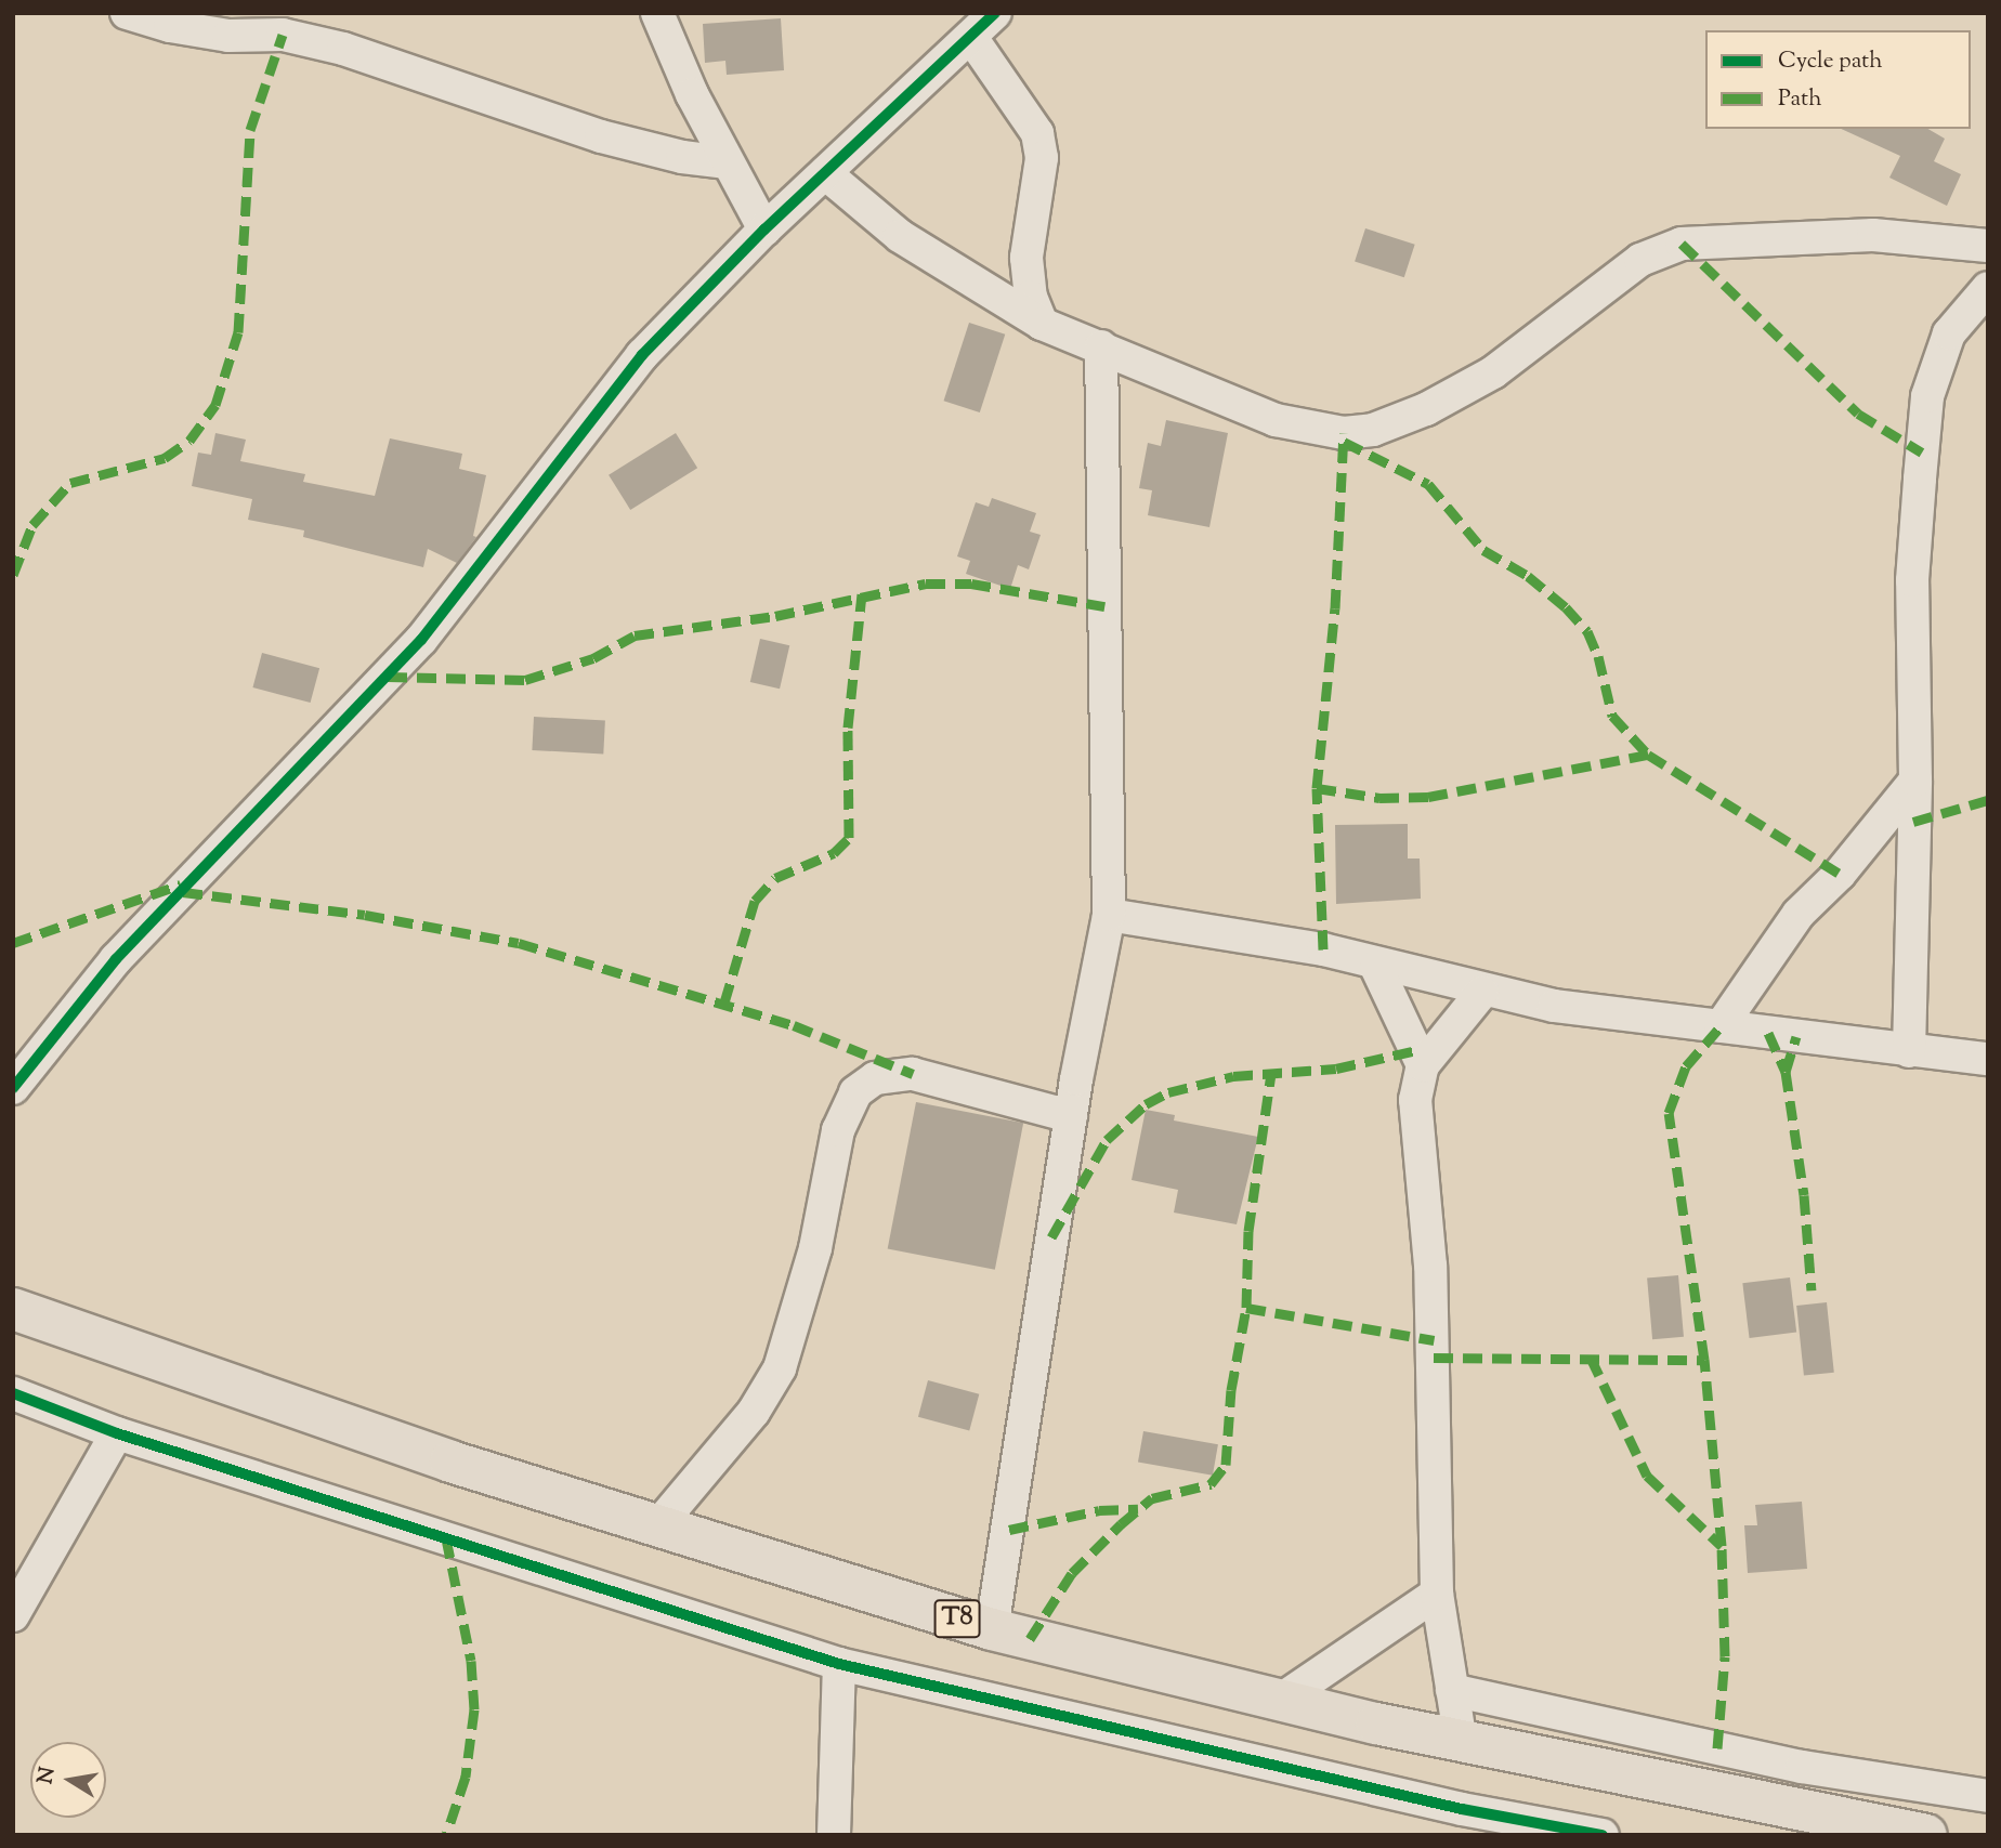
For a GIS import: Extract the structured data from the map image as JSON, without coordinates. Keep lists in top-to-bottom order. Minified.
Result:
{"streets":{"main road":["T8"]},"legend":["Cycle path","Path"],"north":"left"}
